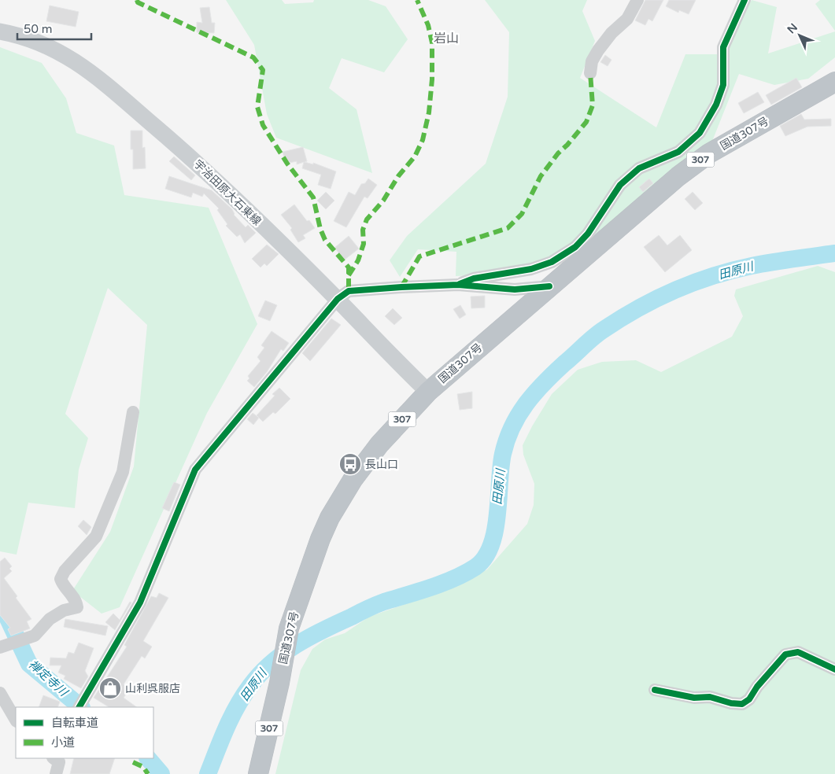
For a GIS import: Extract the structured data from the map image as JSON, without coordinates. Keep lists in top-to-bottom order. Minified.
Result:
{"streets":{"highway":["国道307号","307"],"main road":["宇治田原大石東線"]},"crossings":[["国道307号","宇治田原大石東線"]],"districts":["岩山"],"water":["田原川","禅定寺川"],"places":{"bus stop":["長山口"],"shop":["山利呉服店"]},"legend":["自転車道","小道"],"scale_bar":"50 m","north":"top left"}
